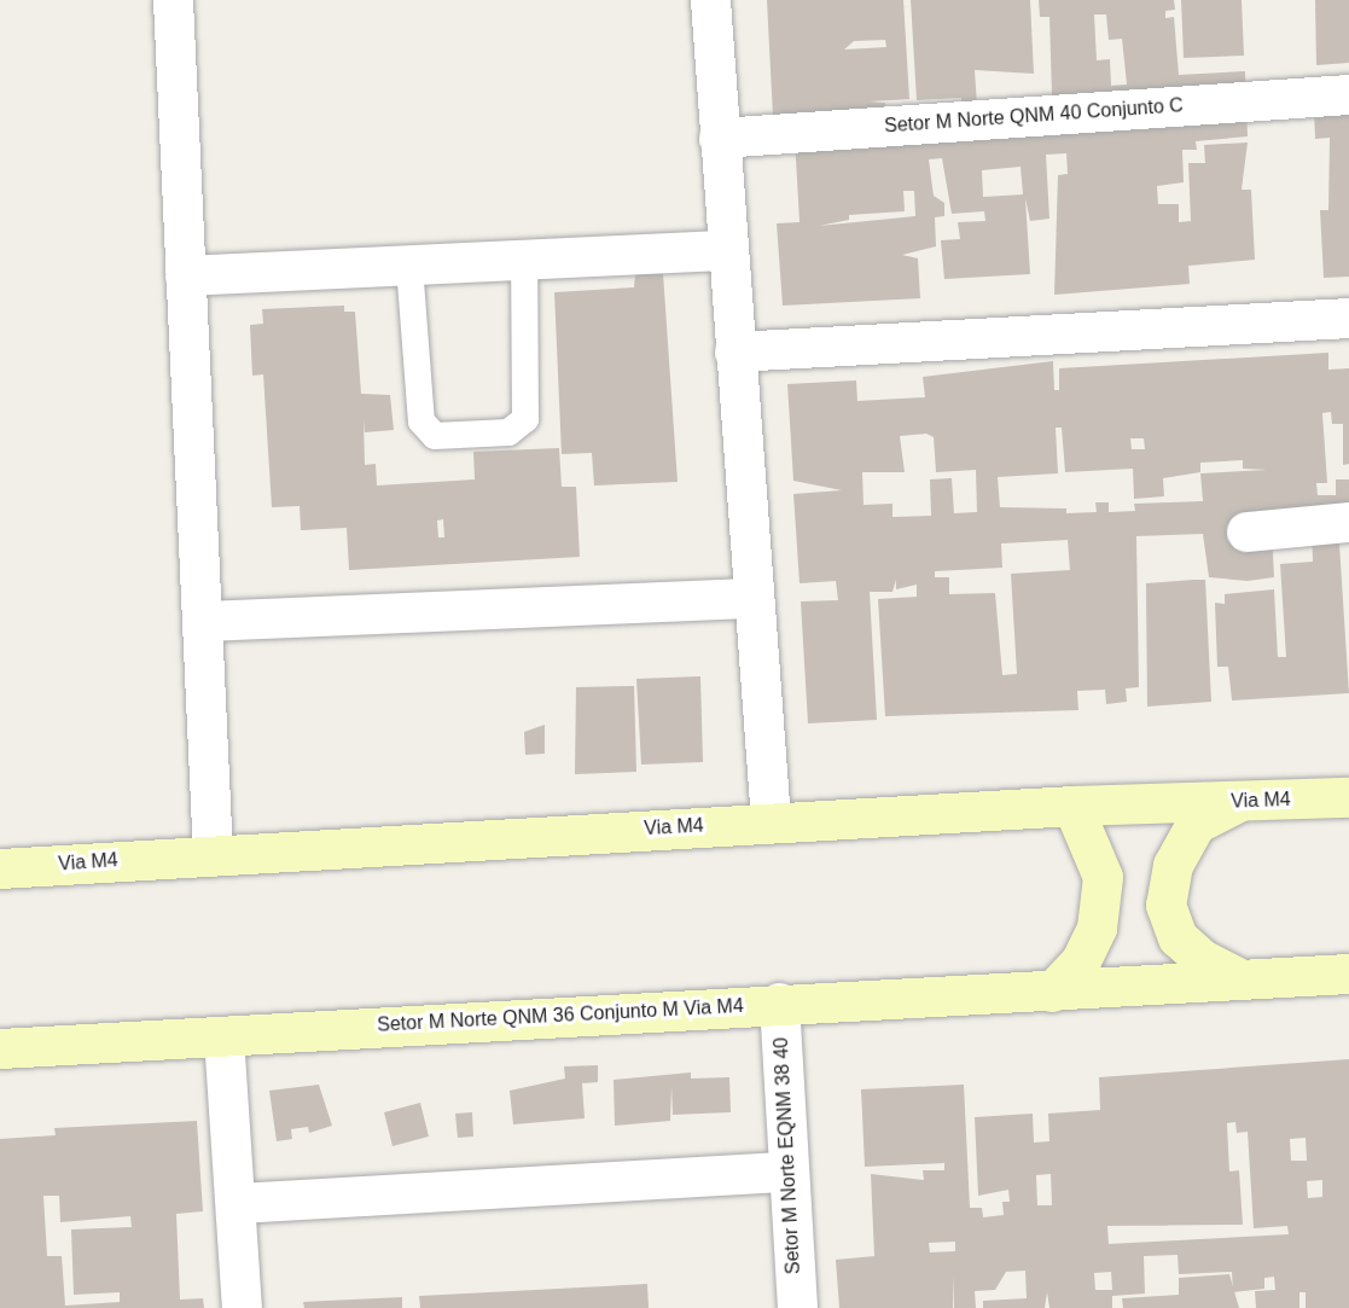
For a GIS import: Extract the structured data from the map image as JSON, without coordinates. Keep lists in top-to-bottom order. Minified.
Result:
{"streets":{"main road":["Via M4","Setor M Norte QNM 36 Conjunto M Via M4"],"street":["Setor M Norte QNM 40 Conjunto C","Setor M Norte EQNM 38 40"]},"crossings":[["Setor M Norte QNM 36 Conjunto M Via M4","Setor M Norte EQNM 38 40"]]}
